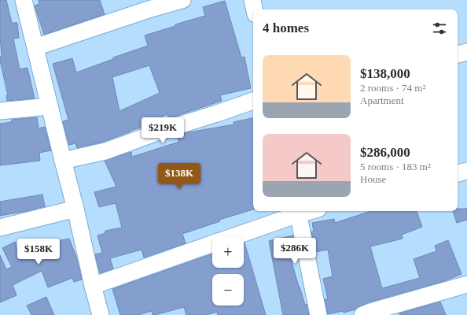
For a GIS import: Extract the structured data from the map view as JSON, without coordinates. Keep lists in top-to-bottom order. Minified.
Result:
{"page":{"heading":"4 homes","list":[{"name":"$138,000","note":"2 rooms · 74 m² · Apartment"},{"name":"$286,000","note":"5 rooms · 183 m² · House"}],"price":["$219K","$138K","$286K","$158K"],"map_buttons":["+","−"]}}
